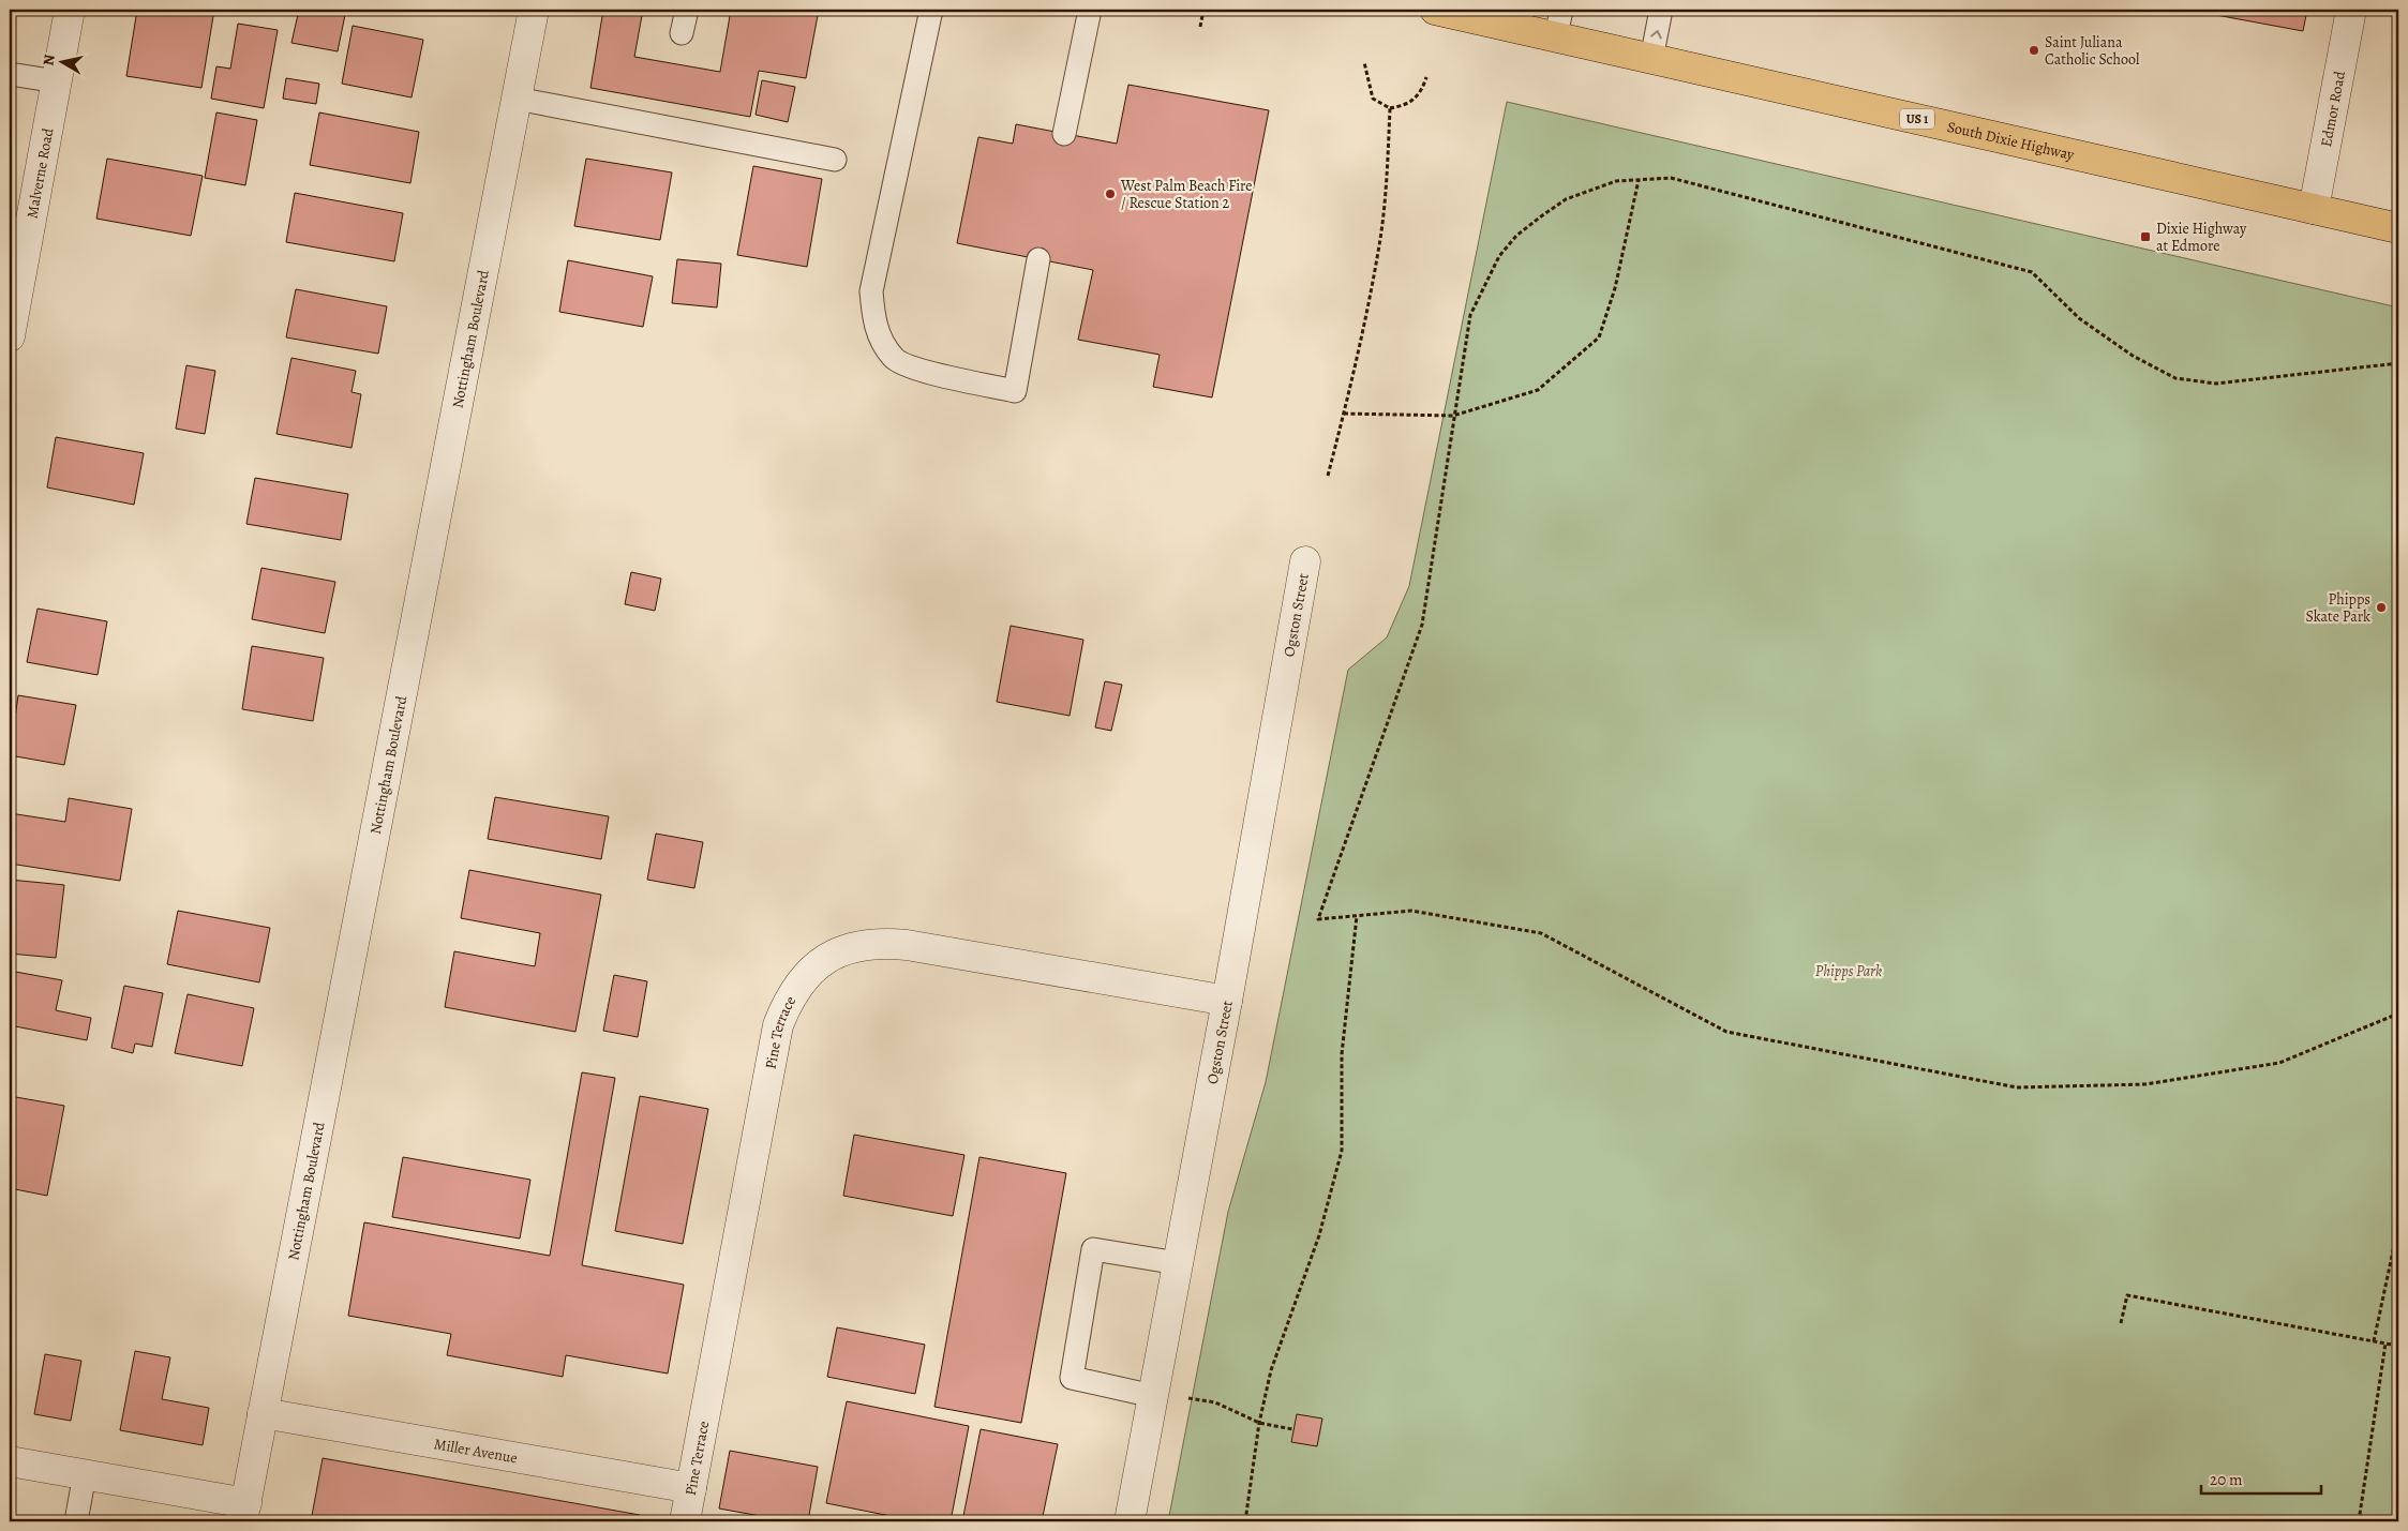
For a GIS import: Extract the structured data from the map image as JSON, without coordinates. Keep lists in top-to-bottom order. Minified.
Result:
{"streets":{"main road":["US 1","South Dixie Highway"],"street":["Edmor Road","Malverne Road","Nottingham Boulevard","Ogston Street","Pine Terrace","Miller Avenue"]},"crossings":[["Edmor Road","South Dixie Highway"],["Nottingham Boulevard","Miller Avenue"],["Ogston Street","Pine Terrace"],["Pine Terrace","Miller Avenue"]],"parks":["Phipps Park"],"places":{"other":["Saint Juliana Catholic School","West Palm Beach Fire / Rescue Station 2","Phipps Skate Park"],"transit":["Dixie Highway at Edmore"]},"scale_bar":"20 m","north":"left"}
